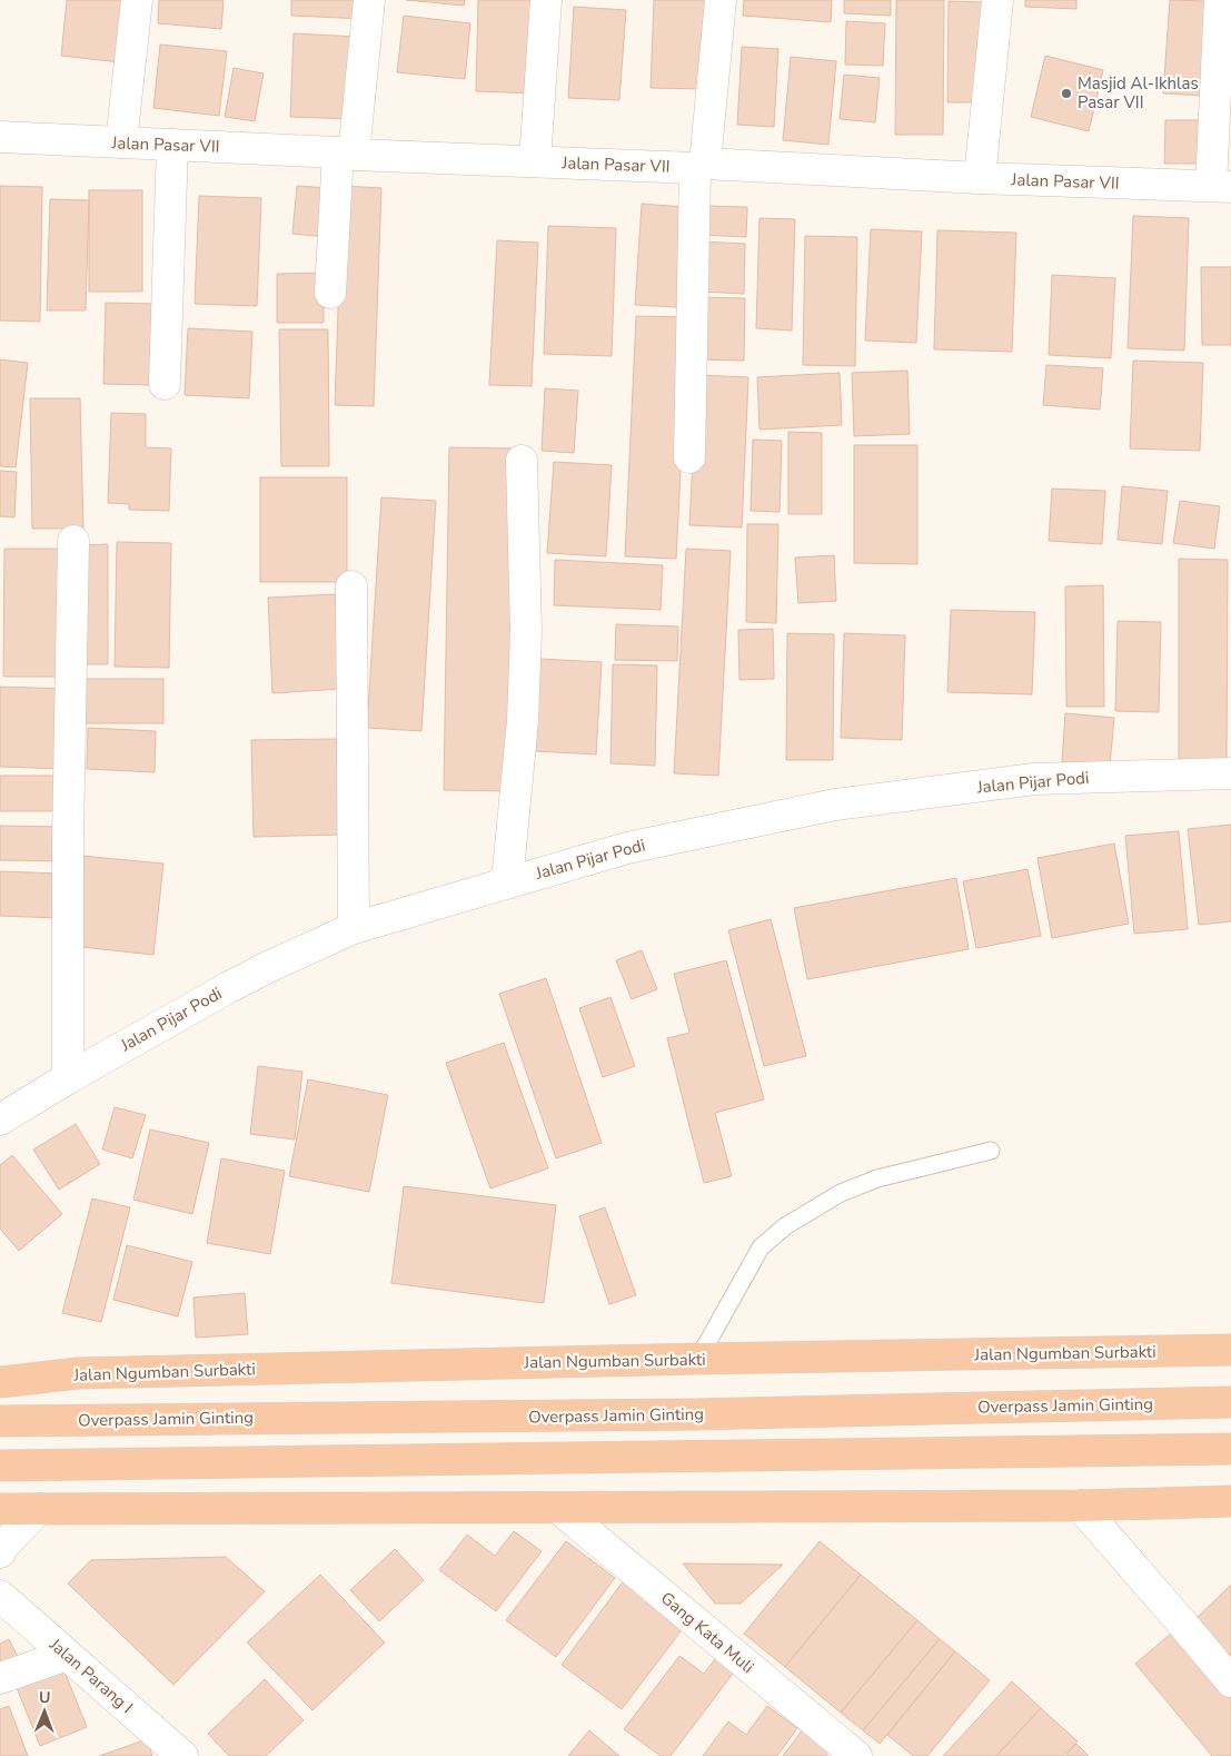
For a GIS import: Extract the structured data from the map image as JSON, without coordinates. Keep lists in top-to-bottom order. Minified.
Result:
{"streets":{"highway":["Jalan Ngumban Surbakti","Overpass Jamin Ginting"],"street":["Jalan Pasar VII","Jalan Pijar Podi","Gang Kata Muli","Jalan Parang I"]},"places":["Masjid Al-Ikhlas Pasar VII"],"north":"top"}
